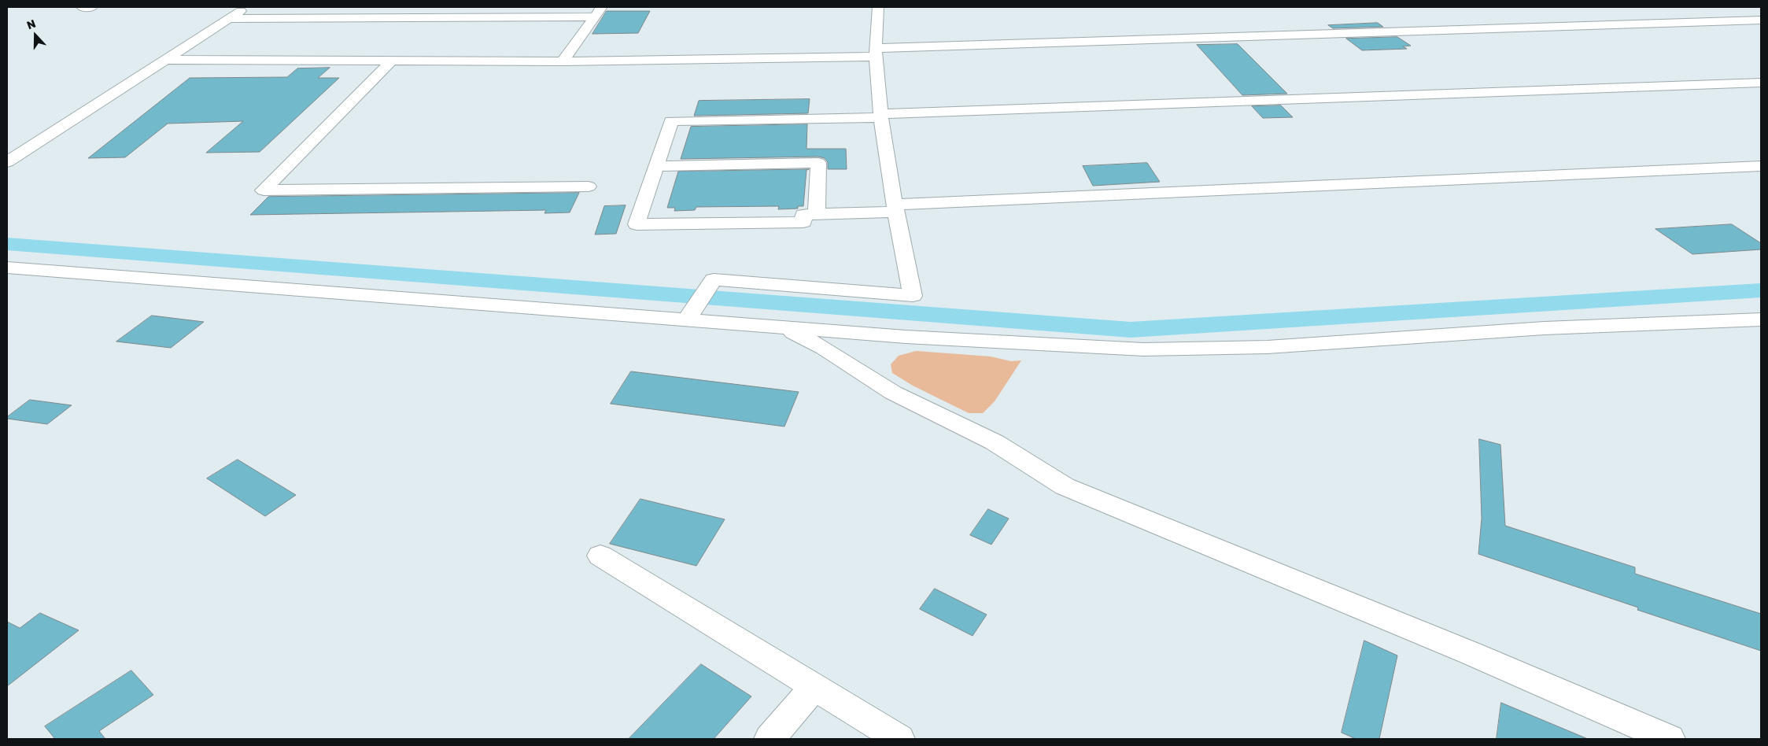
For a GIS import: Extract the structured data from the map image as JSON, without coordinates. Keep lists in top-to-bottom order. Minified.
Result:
{"north":"top"}
